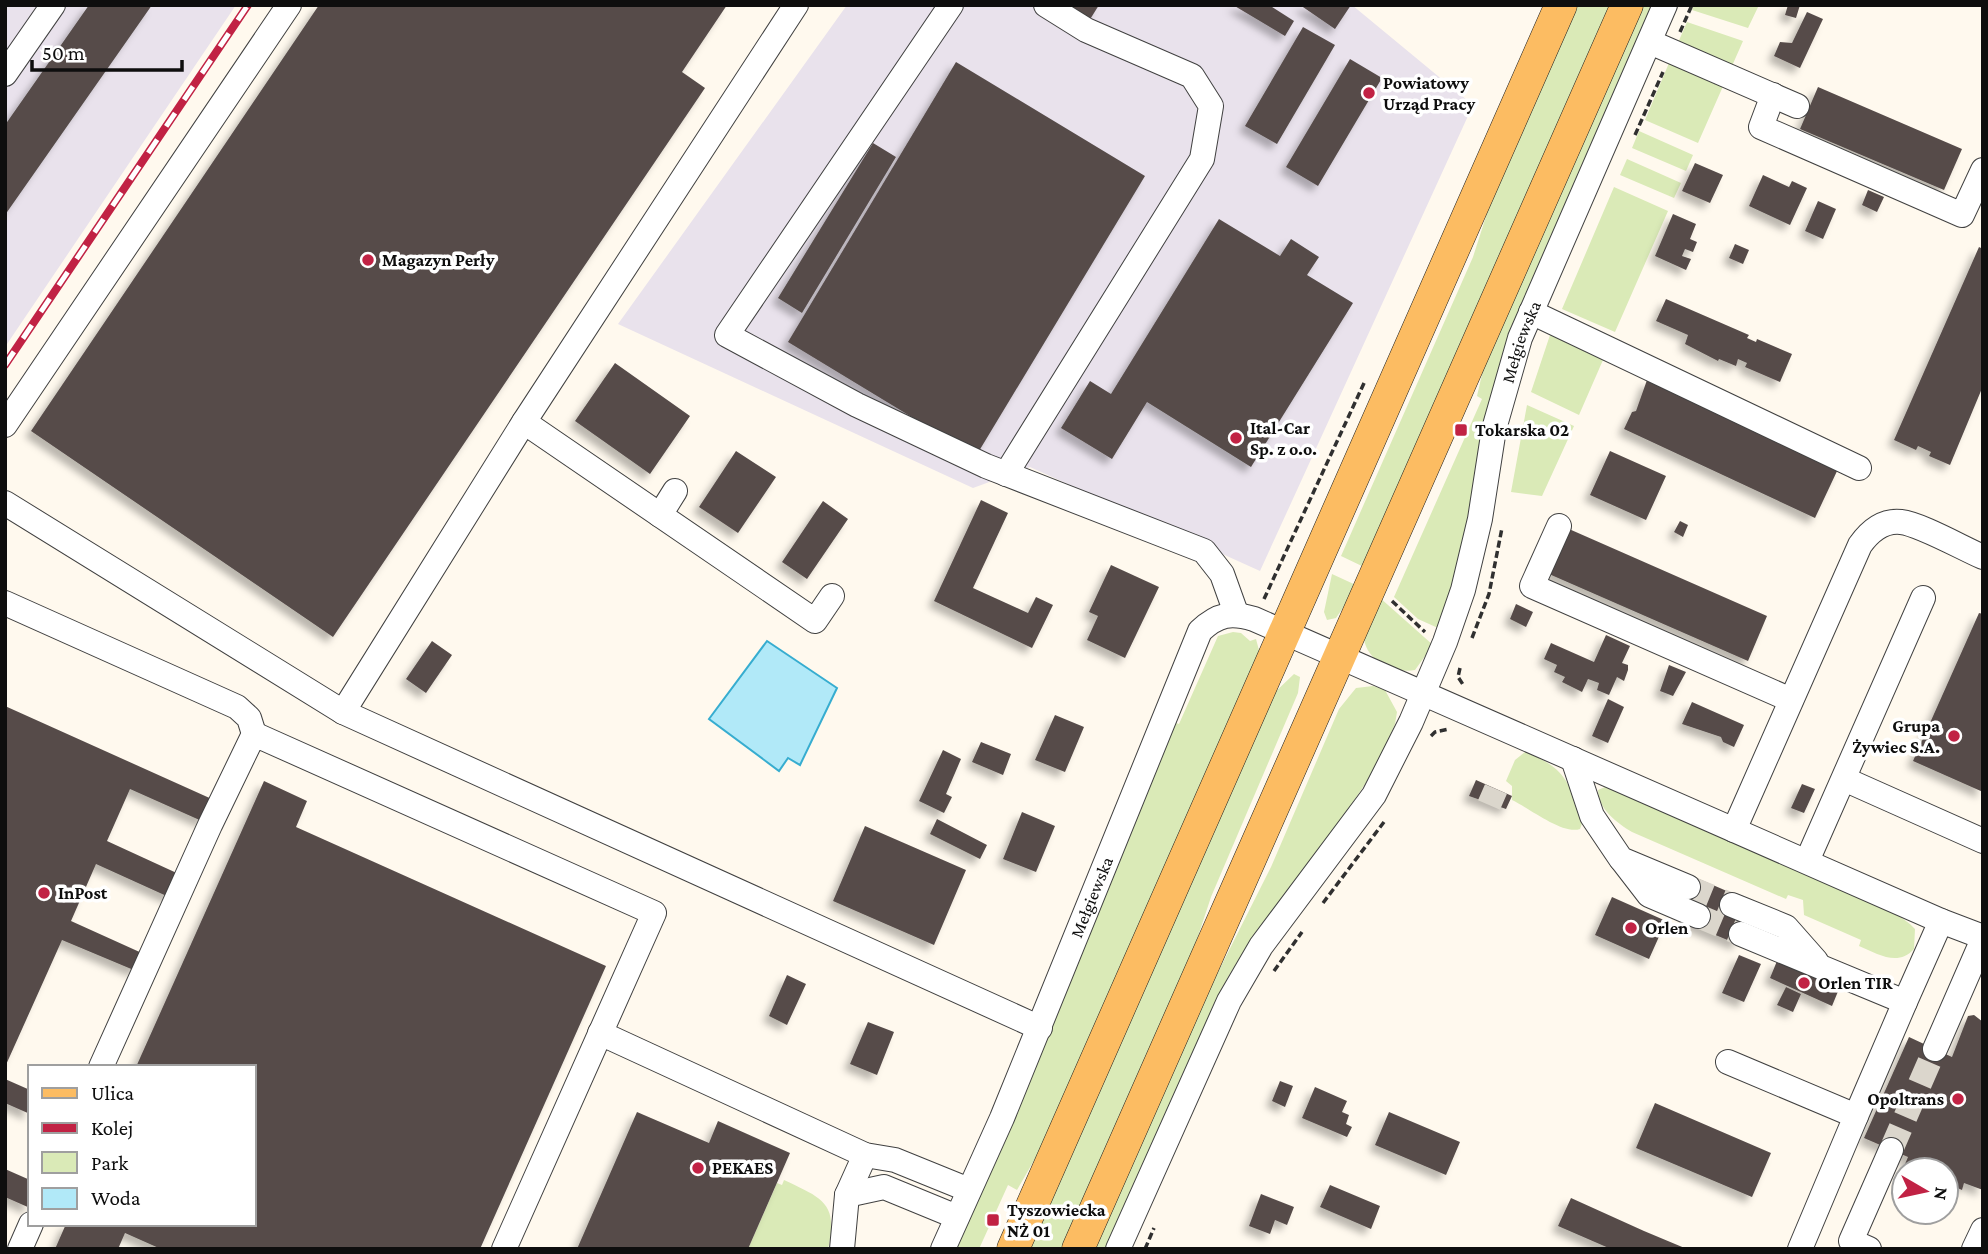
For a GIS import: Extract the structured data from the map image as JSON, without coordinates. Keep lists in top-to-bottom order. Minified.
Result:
{"streets":{"main road":["Mełgiewska"]},"places":{"other":["Powiatowy Urząd Pracy","Magazyn Perły","Ital-Car Sp. z o.o.","Grupa Żywiec S.A.","InPost","Orlen","Orlen TIR","Opoltrans","PEKAES"],"transit":["Tokarska 02","Tyszowiecka NŻ 01"]},"legend":["Ulica","Kolej","Park","Woda"],"scale_bar":"50 m","north":"right"}
